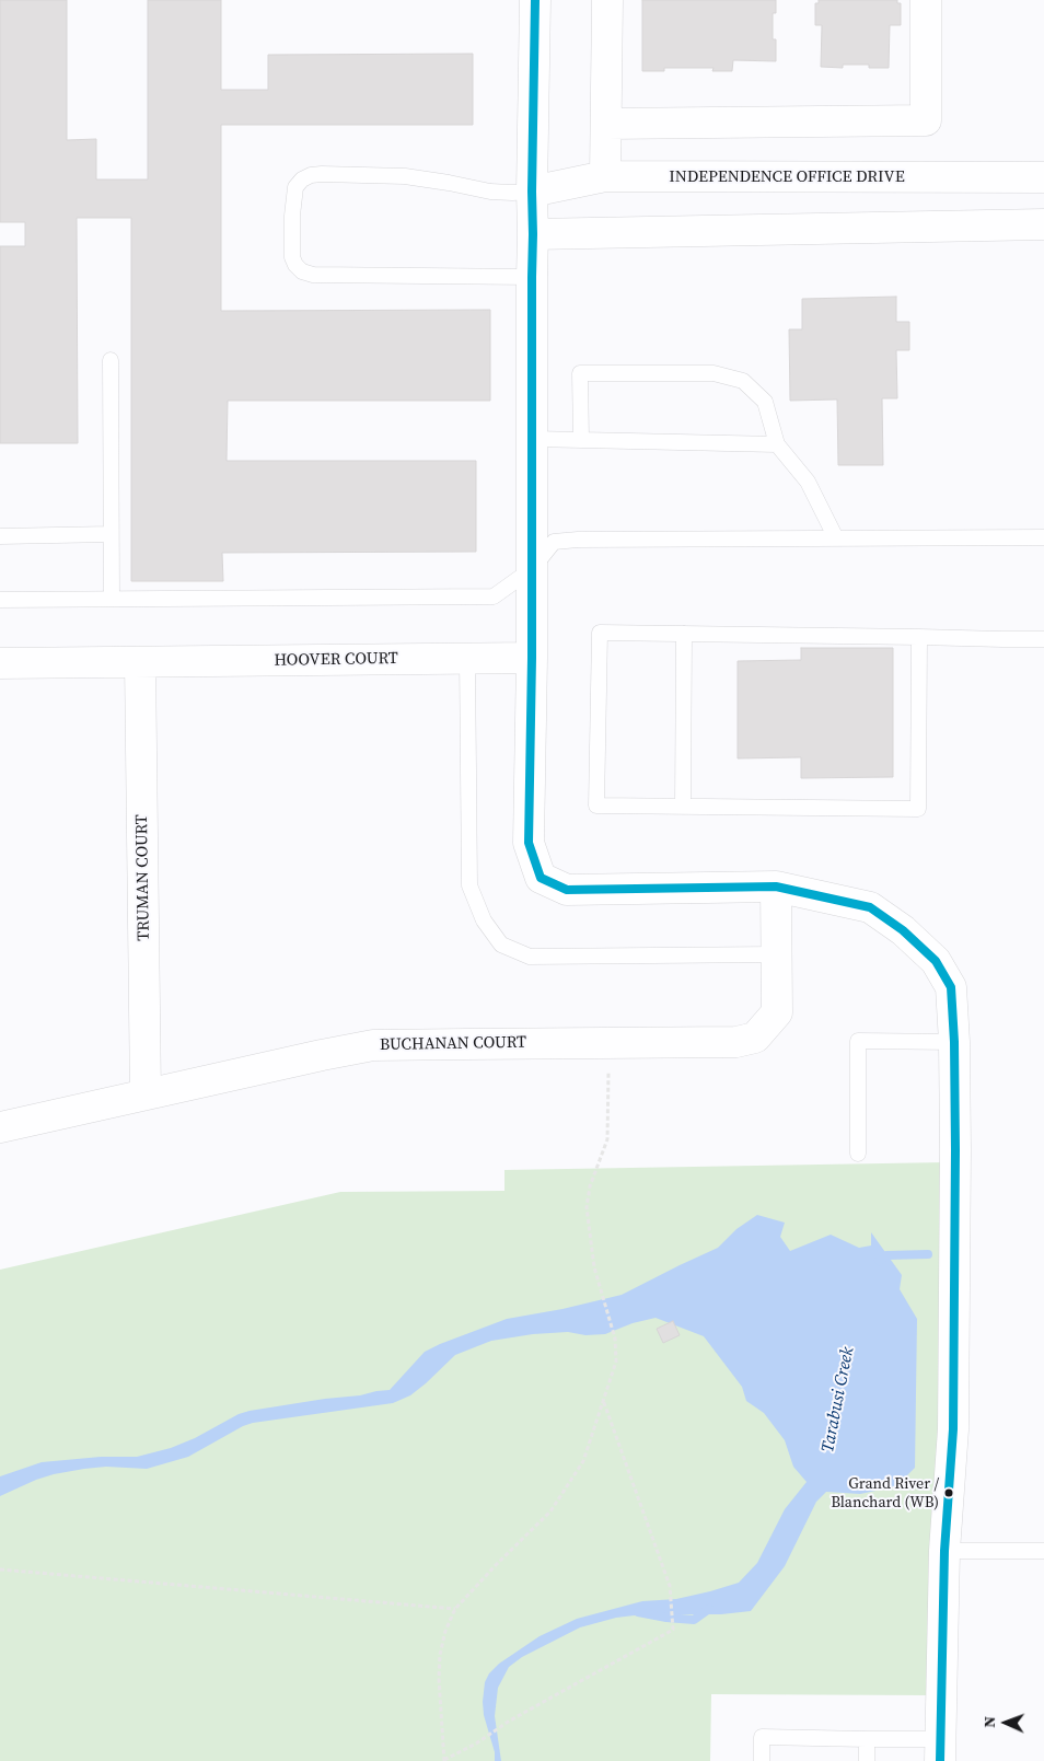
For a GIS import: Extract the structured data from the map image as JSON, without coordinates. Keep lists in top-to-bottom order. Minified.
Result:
{"streets":{"street":["INDEPENDENCE OFFICE DRIVE","HOOVER COURT","TRUMAN COURT","BUCHANAN COURT"]},"crossings":[["HOOVER COURT","TRUMAN COURT"],["TRUMAN COURT","BUCHANAN COURT"]],"water":["Tarabusi Creek"],"places":["Grand River / Blanchard (WB)"],"north":"left"}
